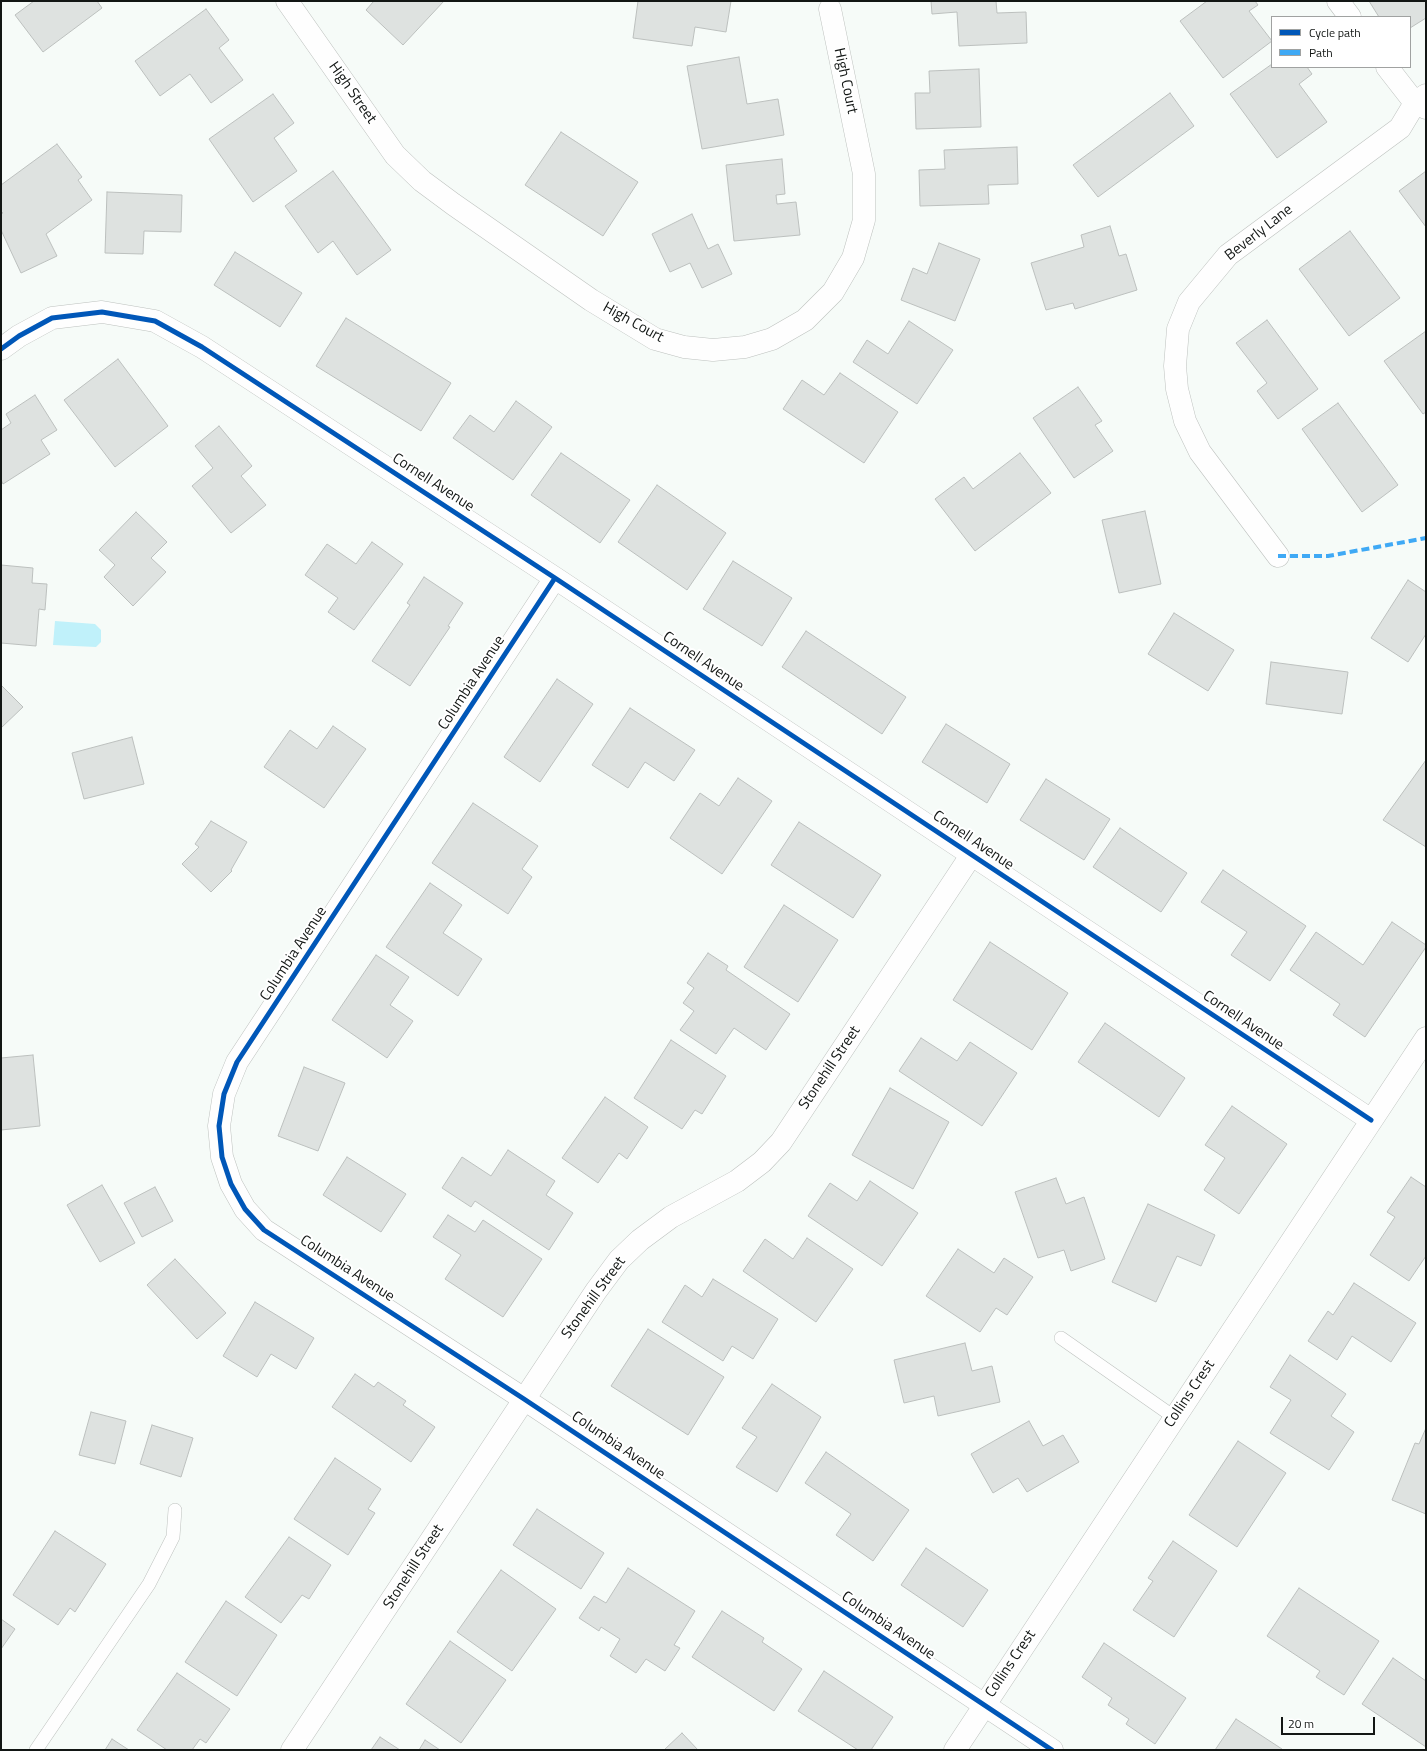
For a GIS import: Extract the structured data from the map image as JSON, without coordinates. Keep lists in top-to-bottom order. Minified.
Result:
{"streets":{"street":["High Court","High Street","Beverly Lane","Cornell Avenue","Columbia Avenue","Stonehill Street","Collins Crest"]},"crossings":[["High Court","High Street"],["Cornell Avenue","Columbia Avenue"],["Cornell Avenue","Stonehill Street"],["Cornell Avenue","Collins Crest"],["Columbia Avenue","Stonehill Street"],["Columbia Avenue","Collins Crest"]],"legend":["Cycle path","Path"],"scale_bar":"20 m"}
